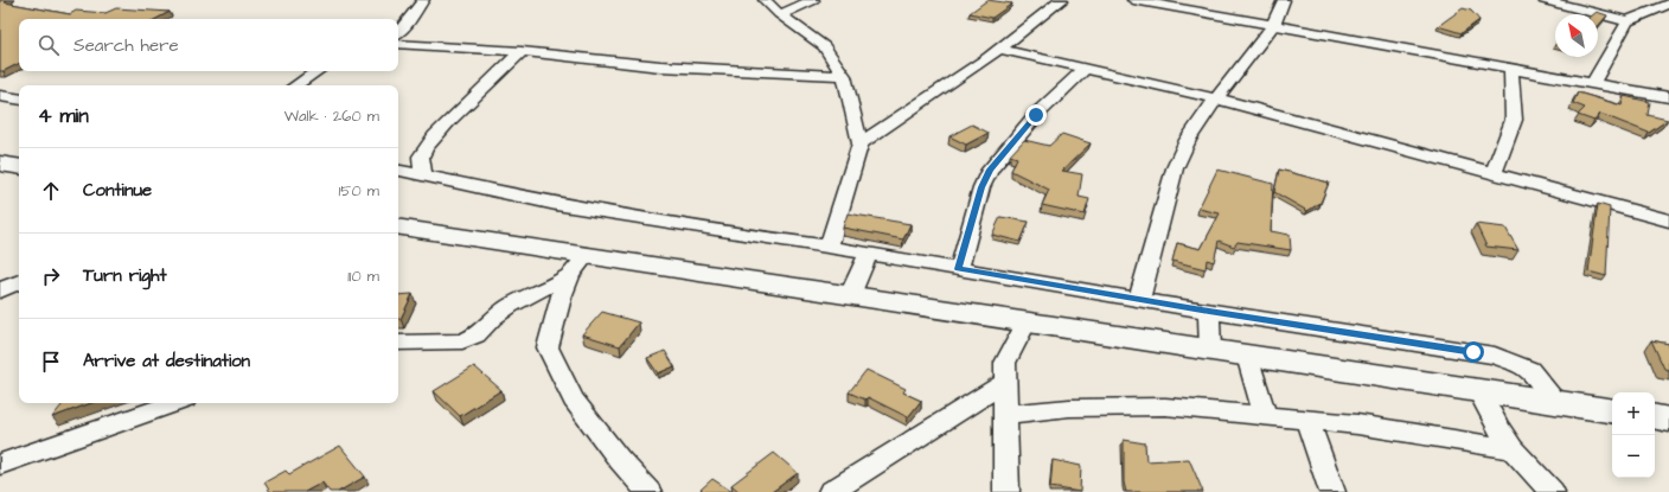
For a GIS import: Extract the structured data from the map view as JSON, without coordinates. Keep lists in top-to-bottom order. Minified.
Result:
{"north":"top left","page":{"search":"Search here","heading":["4 min","Walk · 260 m"],"list":[["Continue","150 m"],["Turn right","110 m"],"Arrive at destination"],"map_buttons":["+","−"]}}
